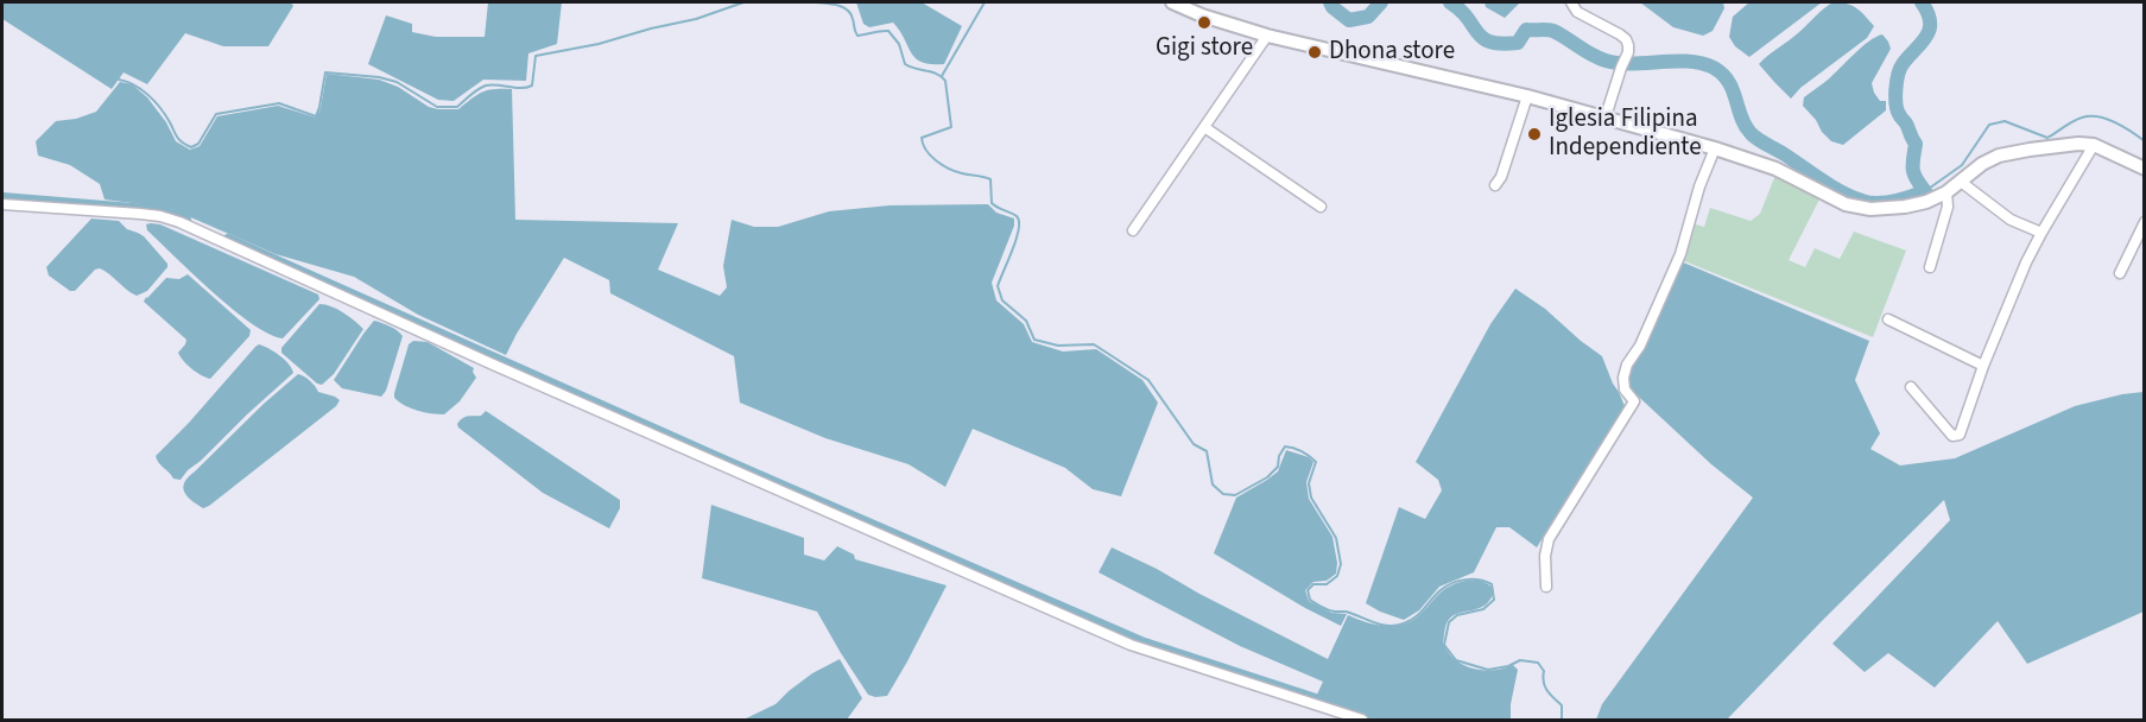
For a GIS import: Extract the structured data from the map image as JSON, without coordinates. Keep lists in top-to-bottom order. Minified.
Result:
{"places":["Gigi store","Dhona store","Iglesia Filipina Independiente"]}
